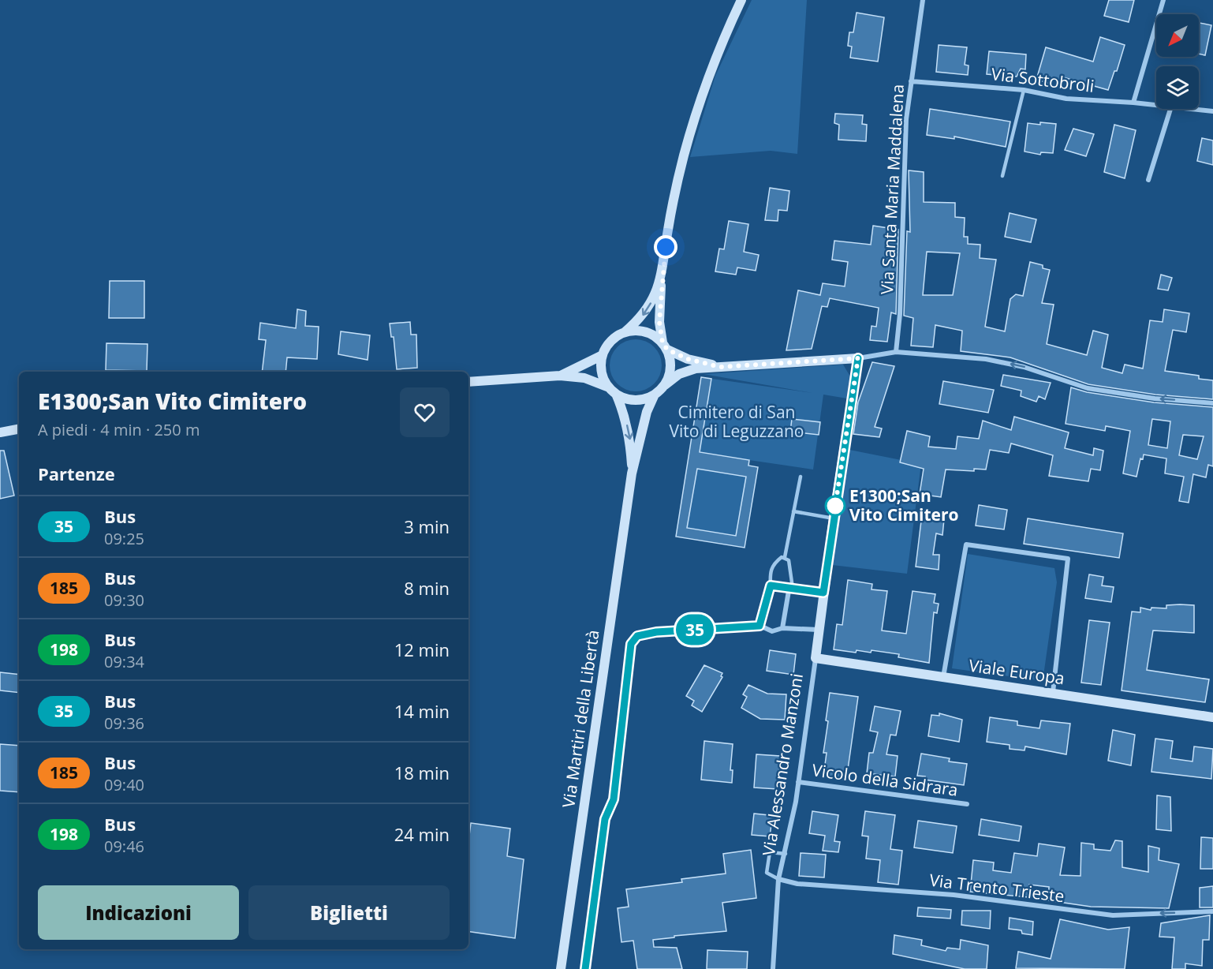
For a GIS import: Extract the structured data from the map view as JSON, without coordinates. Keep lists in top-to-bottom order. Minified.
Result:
{"streets":{"main road":["Viale Europa","Via Martiri della Libertà","Via Alessandro Manzoni"],"street":["Via Sottobroli","Via Santa Maria Maddalena","Vicolo della Sidrara","Via Trento Trieste"]},"crossings":[["Via Sottobroli","Via Santa Maria Maddalena"],["Viale Europa","Via Alessandro Manzoni"],["Via Alessandro Manzoni","Vicolo della Sidrara"],["Via Alessandro Manzoni","Via Trento Trieste"]],"one_way":["Via Trento Trieste"],"parks":["Cimitero di San Vito di Leguzzano"],"places":["E1300;San Vito Cimitero"],"lines":["bus line 35"],"north":"bottom left","page":{"on_map":"35","heading":[["E1300;San Vito Cimitero","A piedi · 4 min · 250 m"],"Partenze"],"list":[{"mark":"35","name":"Bus","note":"09:25","value":"3 min"},{"mark":"185","name":"Bus","note":"09:30","value":"8 min"},{"mark":"198","name":"Bus","note":"09:34","value":"12 min"},{"mark":"35","name":"Bus","note":"09:36","value":"14 min"},{"mark":"185","name":"Bus","note":"09:40","value":"18 min"},{"mark":"198","name":"Bus","note":"09:46","value":"24 min"}],"buttons":["Indicazioni","Biglietti"]}}
